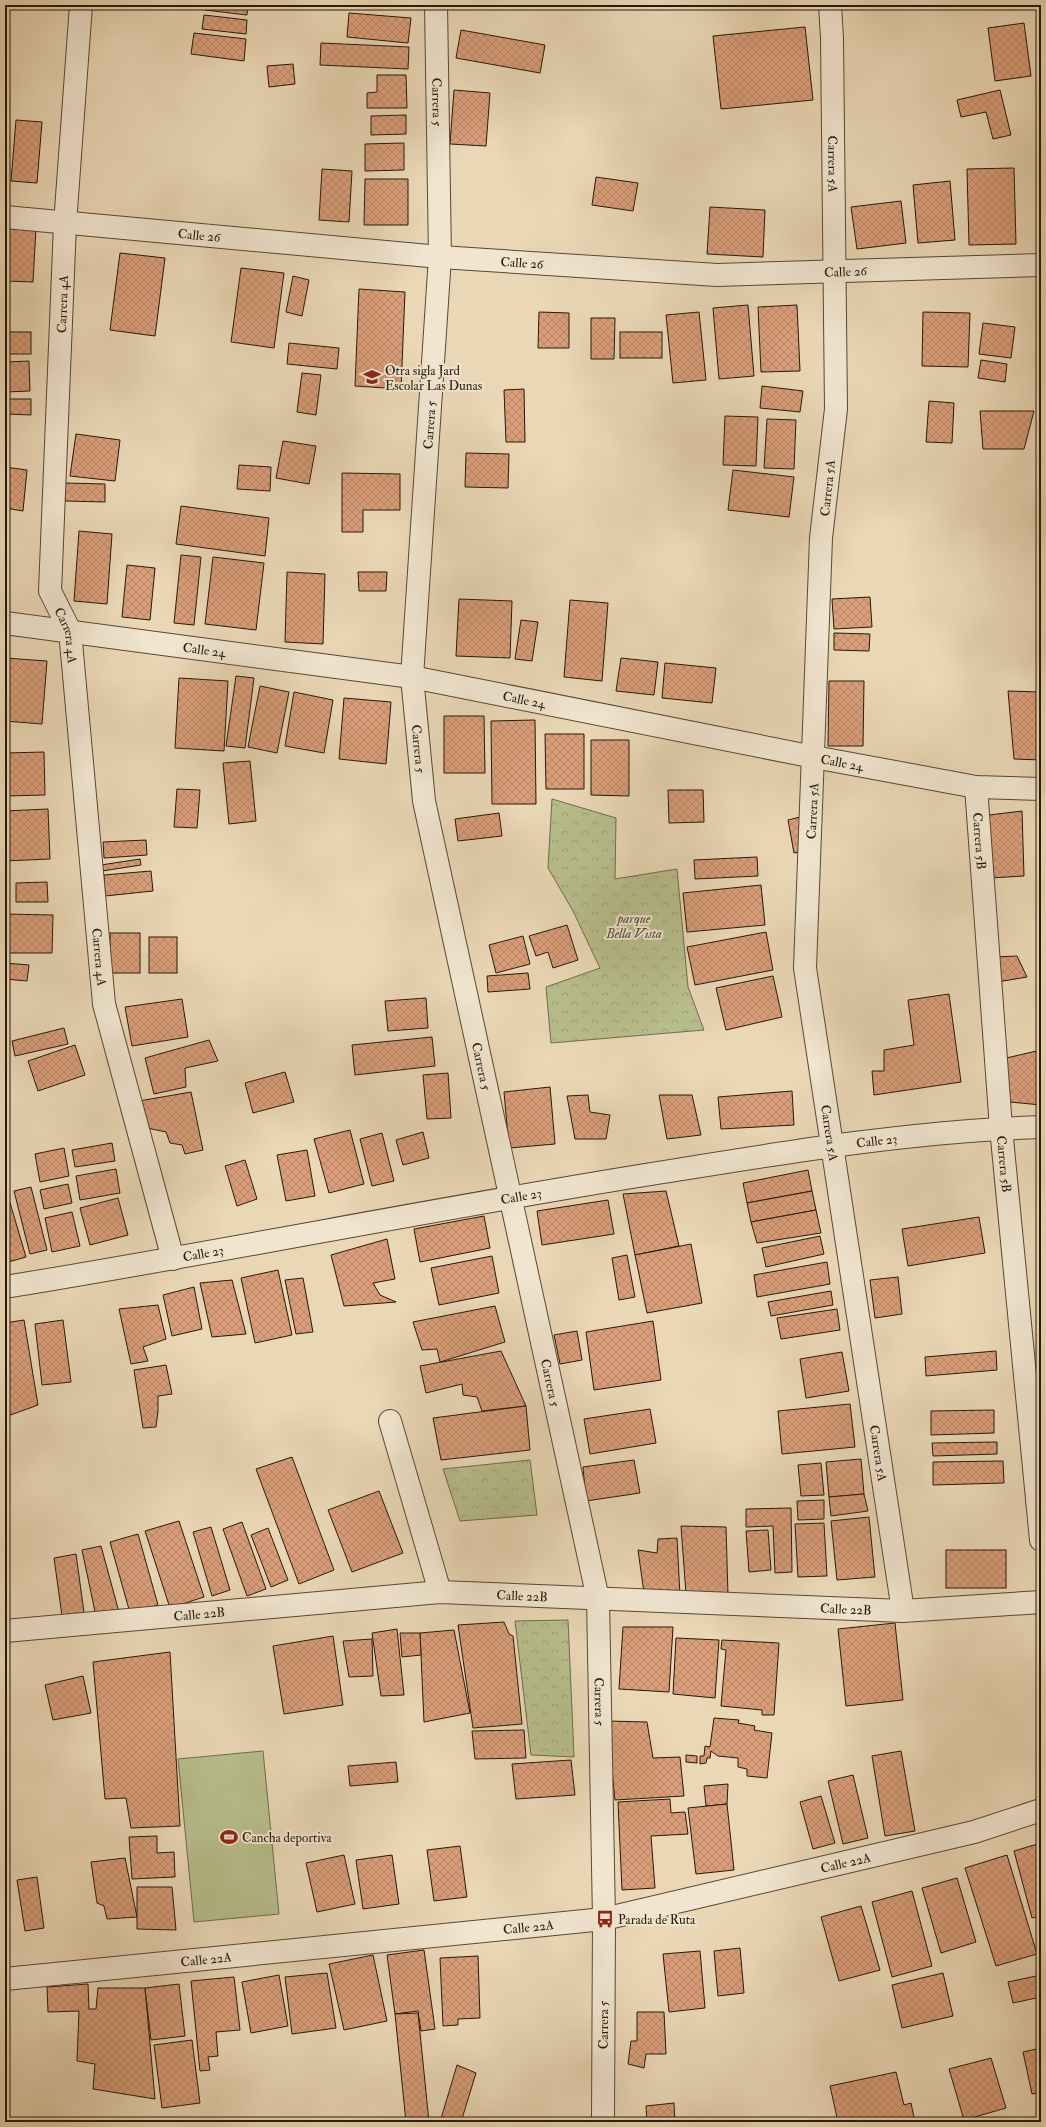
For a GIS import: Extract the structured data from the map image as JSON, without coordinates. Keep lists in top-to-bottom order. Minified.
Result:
{"streets":{"street":["Carrera 5","Carrera 5A","Calle 26","Carrera 4A","Calle 24","Carrera 5B","Calle 23","Calle 22B","Calle 22A"]},"crossings":[["Carrera 5","Calle 26"],["Carrera 5","Calle 24"],["Carrera 5","Calle 23"],["Carrera 5","Calle 22B"],["Carrera 5","Calle 22A"],["Carrera 5A","Calle 26"],["Carrera 5A","Calle 24"],["Carrera 5A","Calle 23"],["Carrera 5A","Calle 22B"],["Calle 26","Carrera 4A"],["Carrera 4A","Calle 24"],["Carrera 4A","Calle 23"],["Calle 24","Carrera 5B"],["Carrera 5B","Calle 23"]],"parks":["parque Bella Vista"],"places":{"school or university":["Otra sigla Jard Escolar Las Dunas"],"sports":["Cancha deportiva"],"bus stop":["Parada de Ruta"]}}
